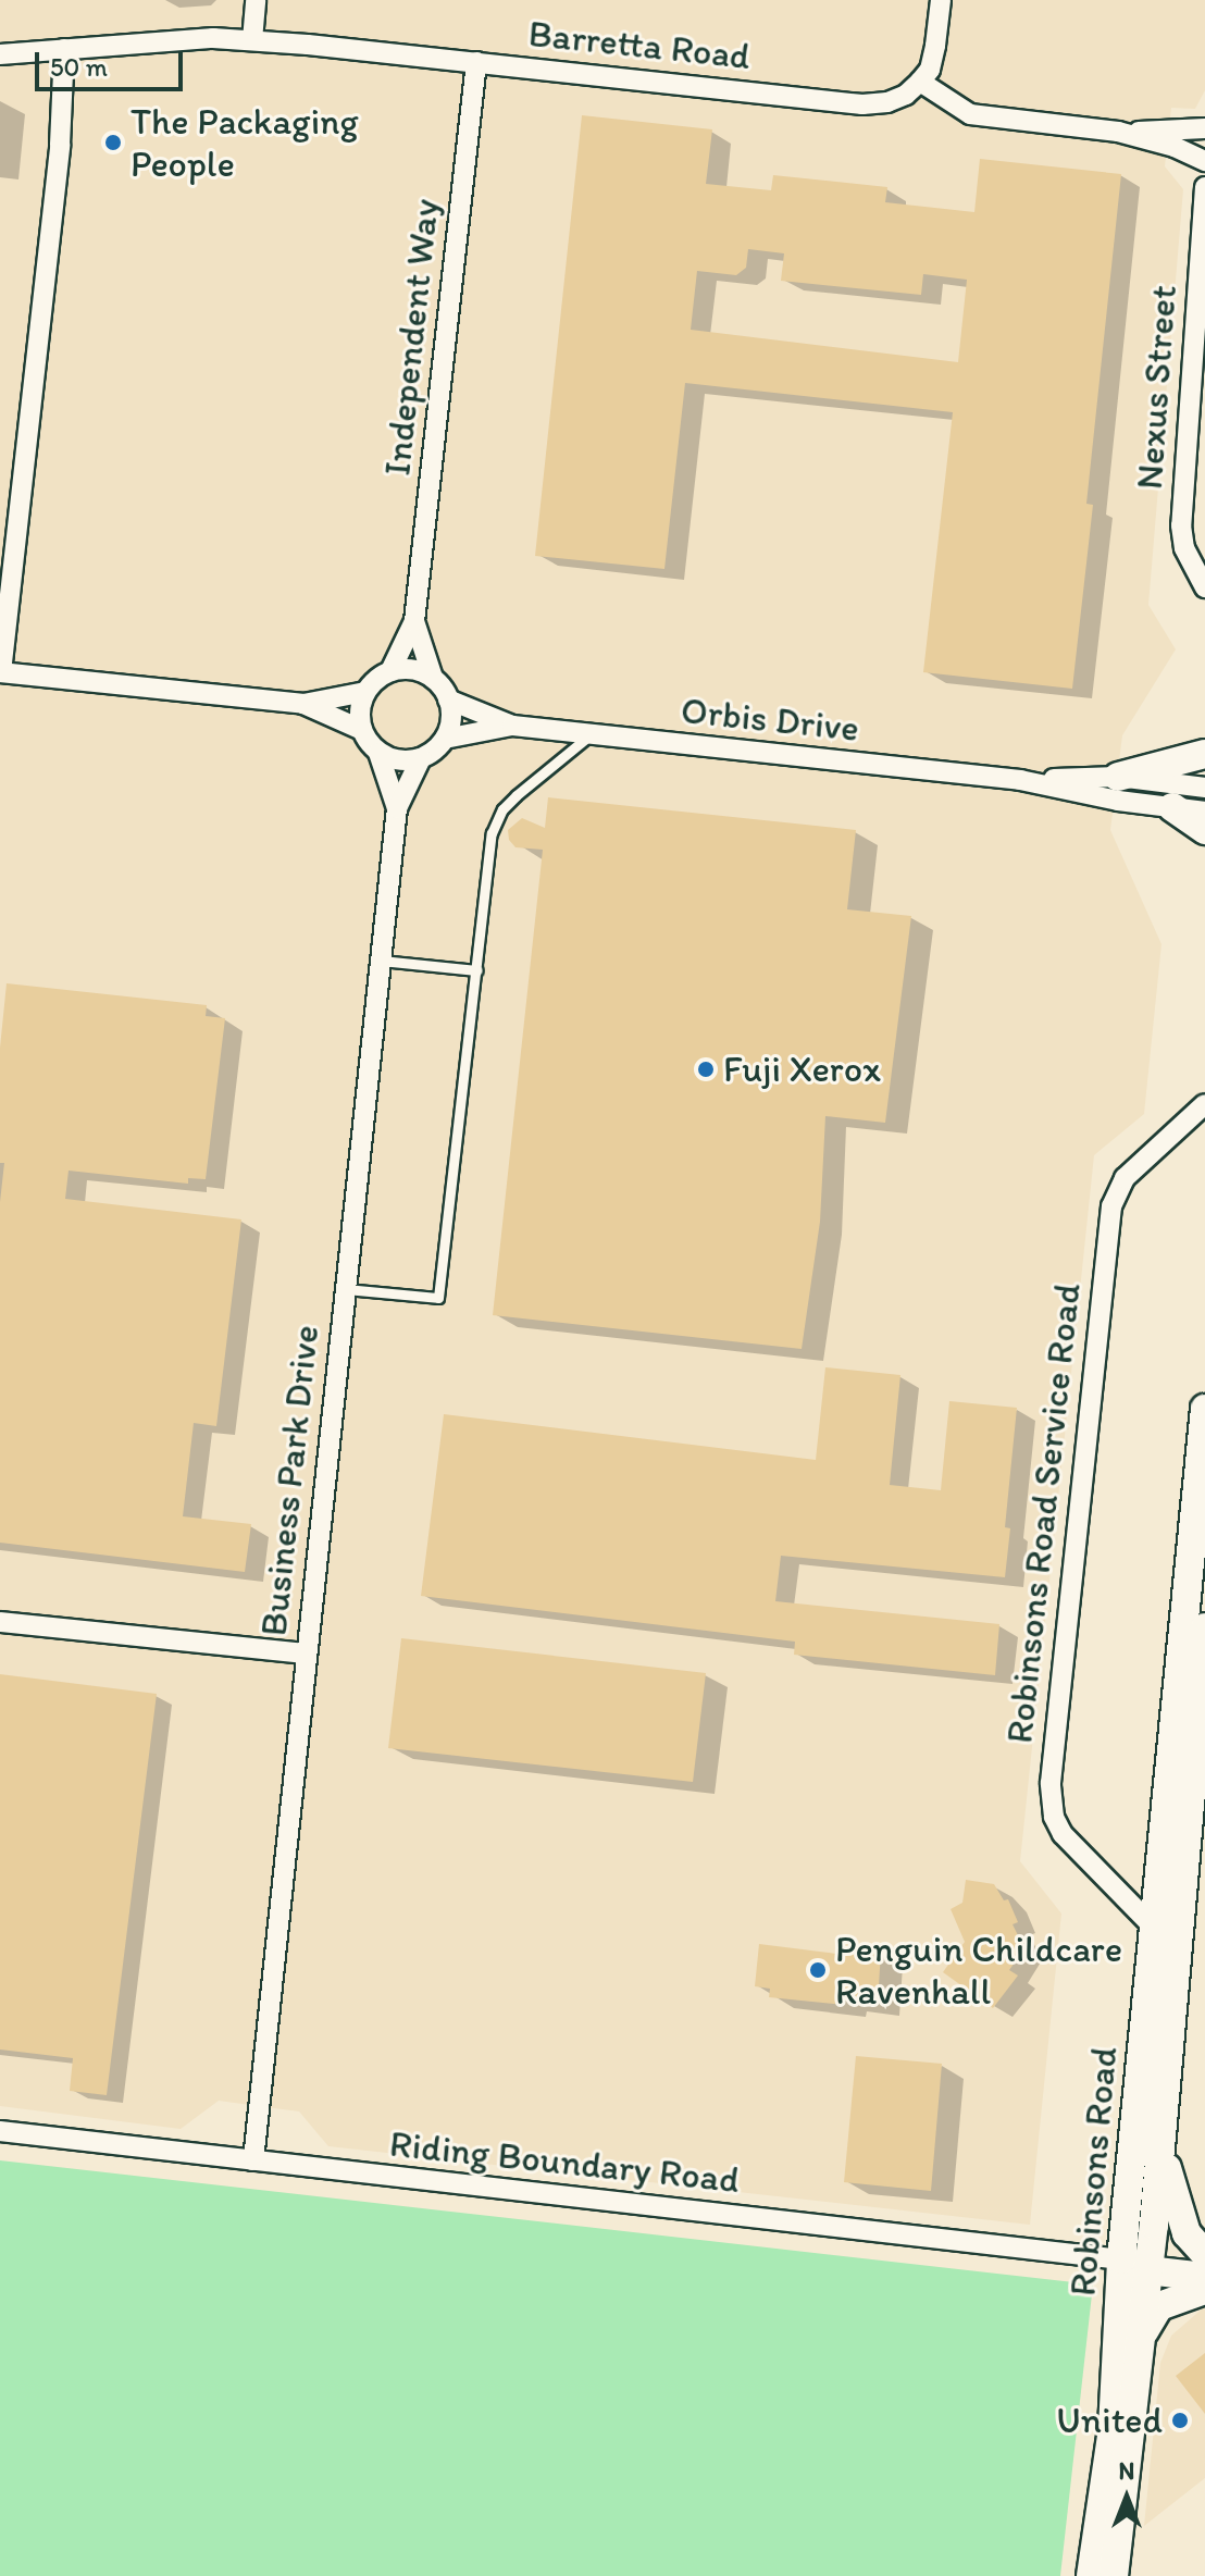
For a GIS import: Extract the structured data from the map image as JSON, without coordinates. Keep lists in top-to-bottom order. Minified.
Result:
{"streets":{"main road":["Robinsons Road"],"street":["Barretta Road","Independent Way","Nexus Street","Orbis Drive","Business Park Drive","Robinsons Road Service Road","Riding Boundary Road"]},"crossings":[["Barretta Road","Independent Way"],["Independent Way","Orbis Drive"],["Independent Way","Business Park Drive"],["Orbis Drive","Business Park Drive"],["Business Park Drive","Riding Boundary Road"],["Robinsons Road Service Road","Robinsons Road"],["Riding Boundary Road","Robinsons Road"]],"places":["The Packaging People","Fuji Xerox","Penguin Childcare Ravenhall","United"],"scale_bar":"50 m","north":"top"}
